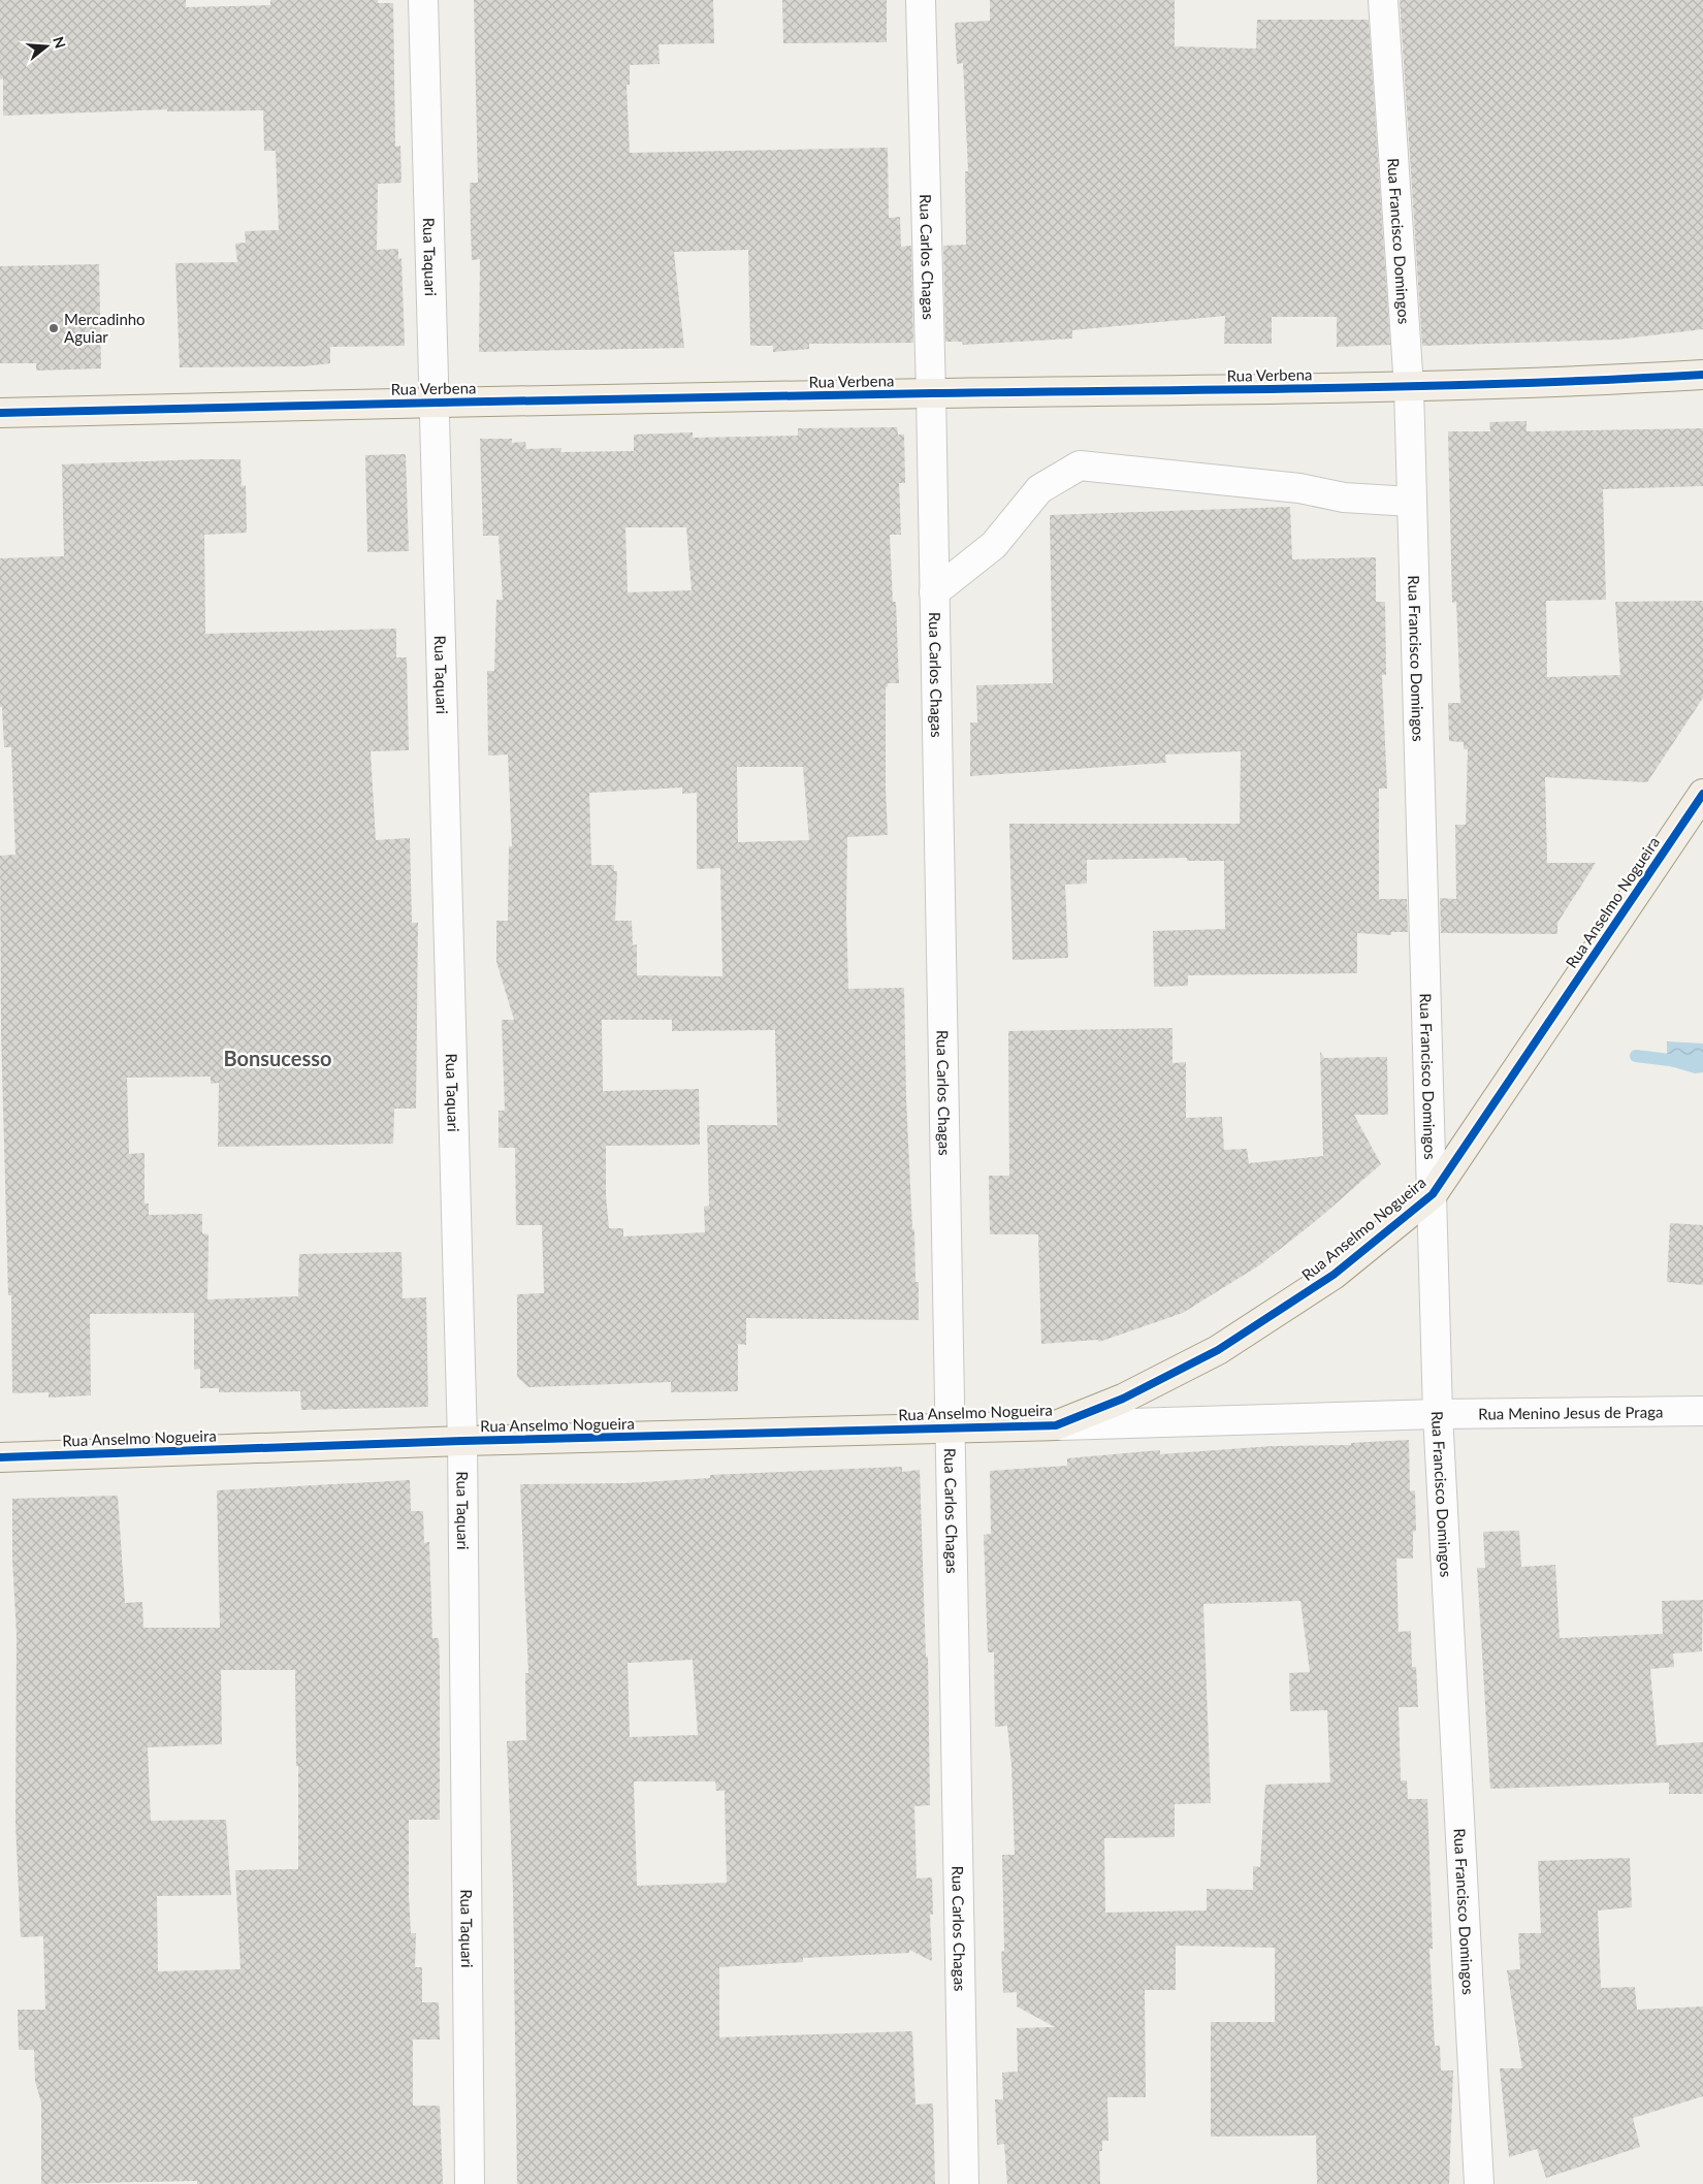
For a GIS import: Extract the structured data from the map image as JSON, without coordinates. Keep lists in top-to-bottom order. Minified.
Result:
{"streets":{"main road":["Rua Verbena","Rua Anselmo Nogueira"],"street":["Rua Francisco Domingos","Rua Taquari","Rua Carlos Chagas","Rua Menino Jesus de Praga"]},"crossings":[["Rua Francisco Domingos","Rua Verbena"],["Rua Francisco Domingos","Rua Anselmo Nogueira"],["Rua Francisco Domingos","Rua Menino Jesus de Praga"],["Rua Taquari","Rua Verbena"],["Rua Taquari","Rua Anselmo Nogueira"],["Rua Carlos Chagas","Rua Verbena"],["Rua Carlos Chagas","Rua Anselmo Nogueira"],["Rua Anselmo Nogueira","Rua Menino Jesus de Praga"]],"districts":["Bonsucesso"],"places":["Mercadinho Aguiar"],"north":"right"}
